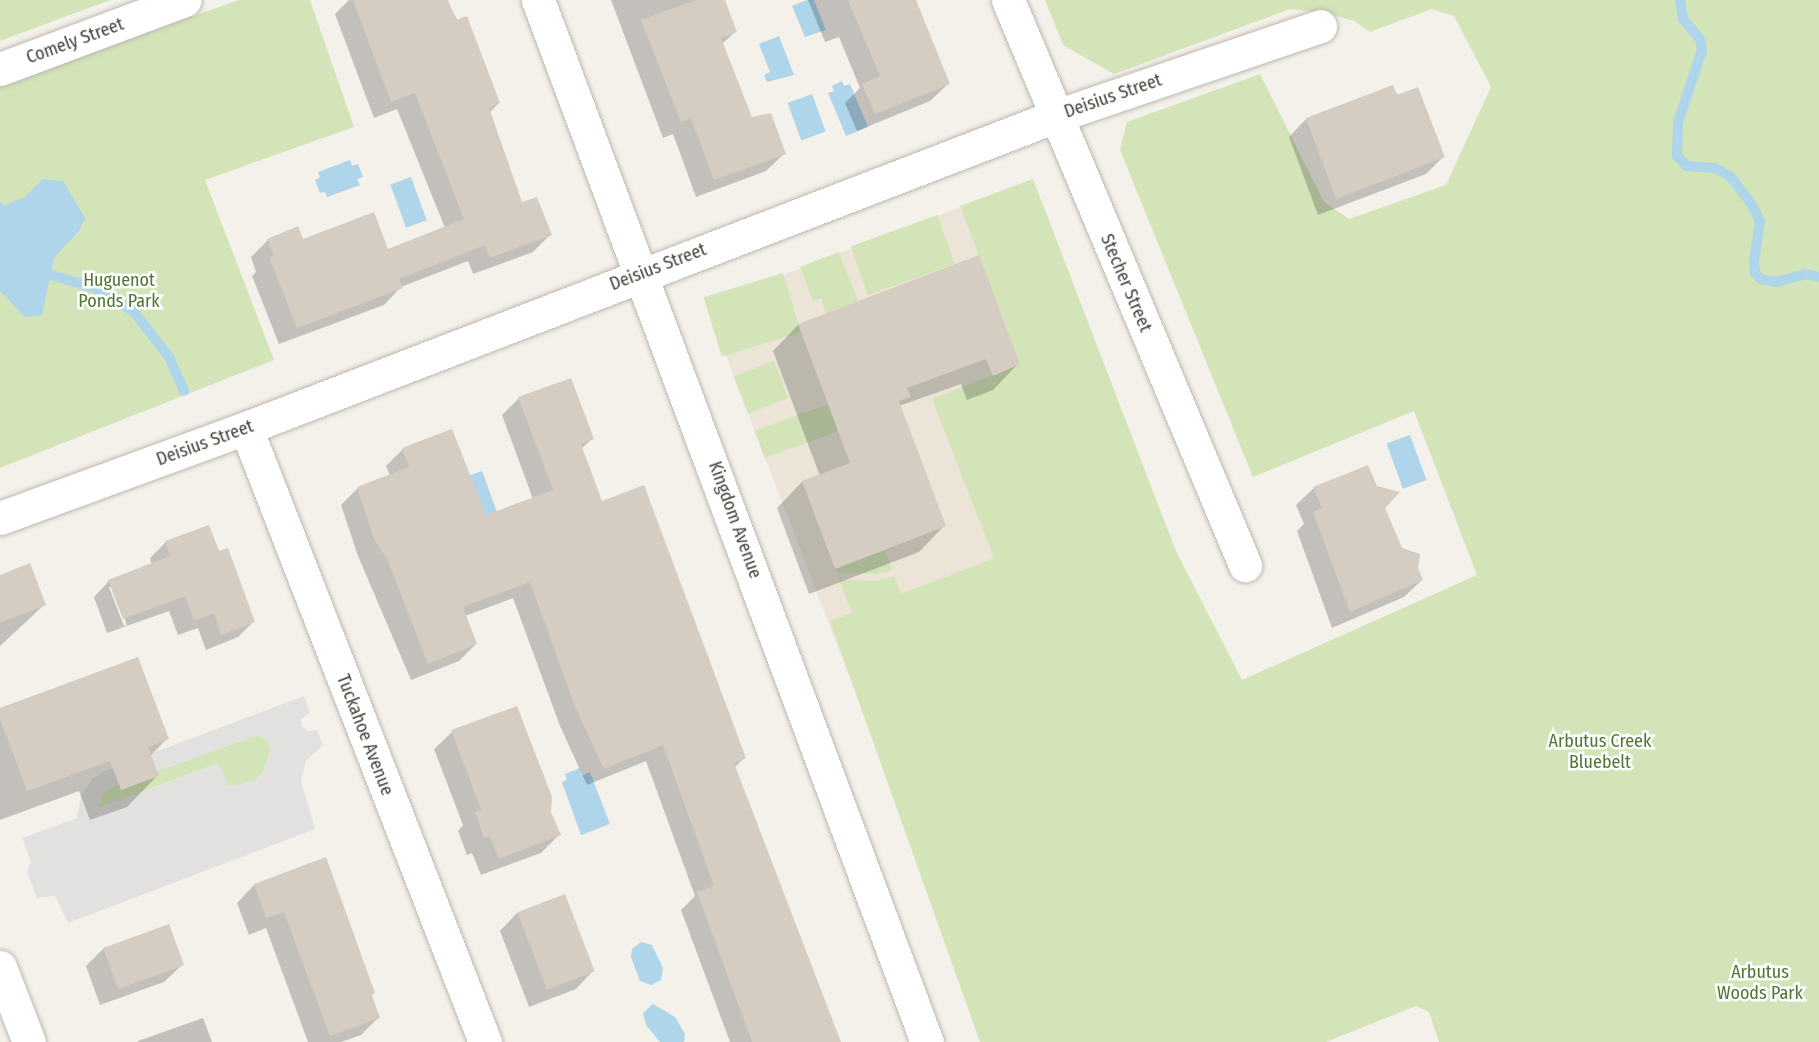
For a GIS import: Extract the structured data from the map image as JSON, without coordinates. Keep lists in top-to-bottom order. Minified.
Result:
{"streets":{"street":["Comely Street","Deisius Street","Stecher Street","Kingdom Avenue","Tuckahoe Avenue"]},"crossings":[["Deisius Street","Stecher Street"],["Deisius Street","Kingdom Avenue"],["Deisius Street","Tuckahoe Avenue"]],"parks":["Huguenot Ponds Park","Arbutus Creek Bluebelt","Arbutus Woods Park"]}
